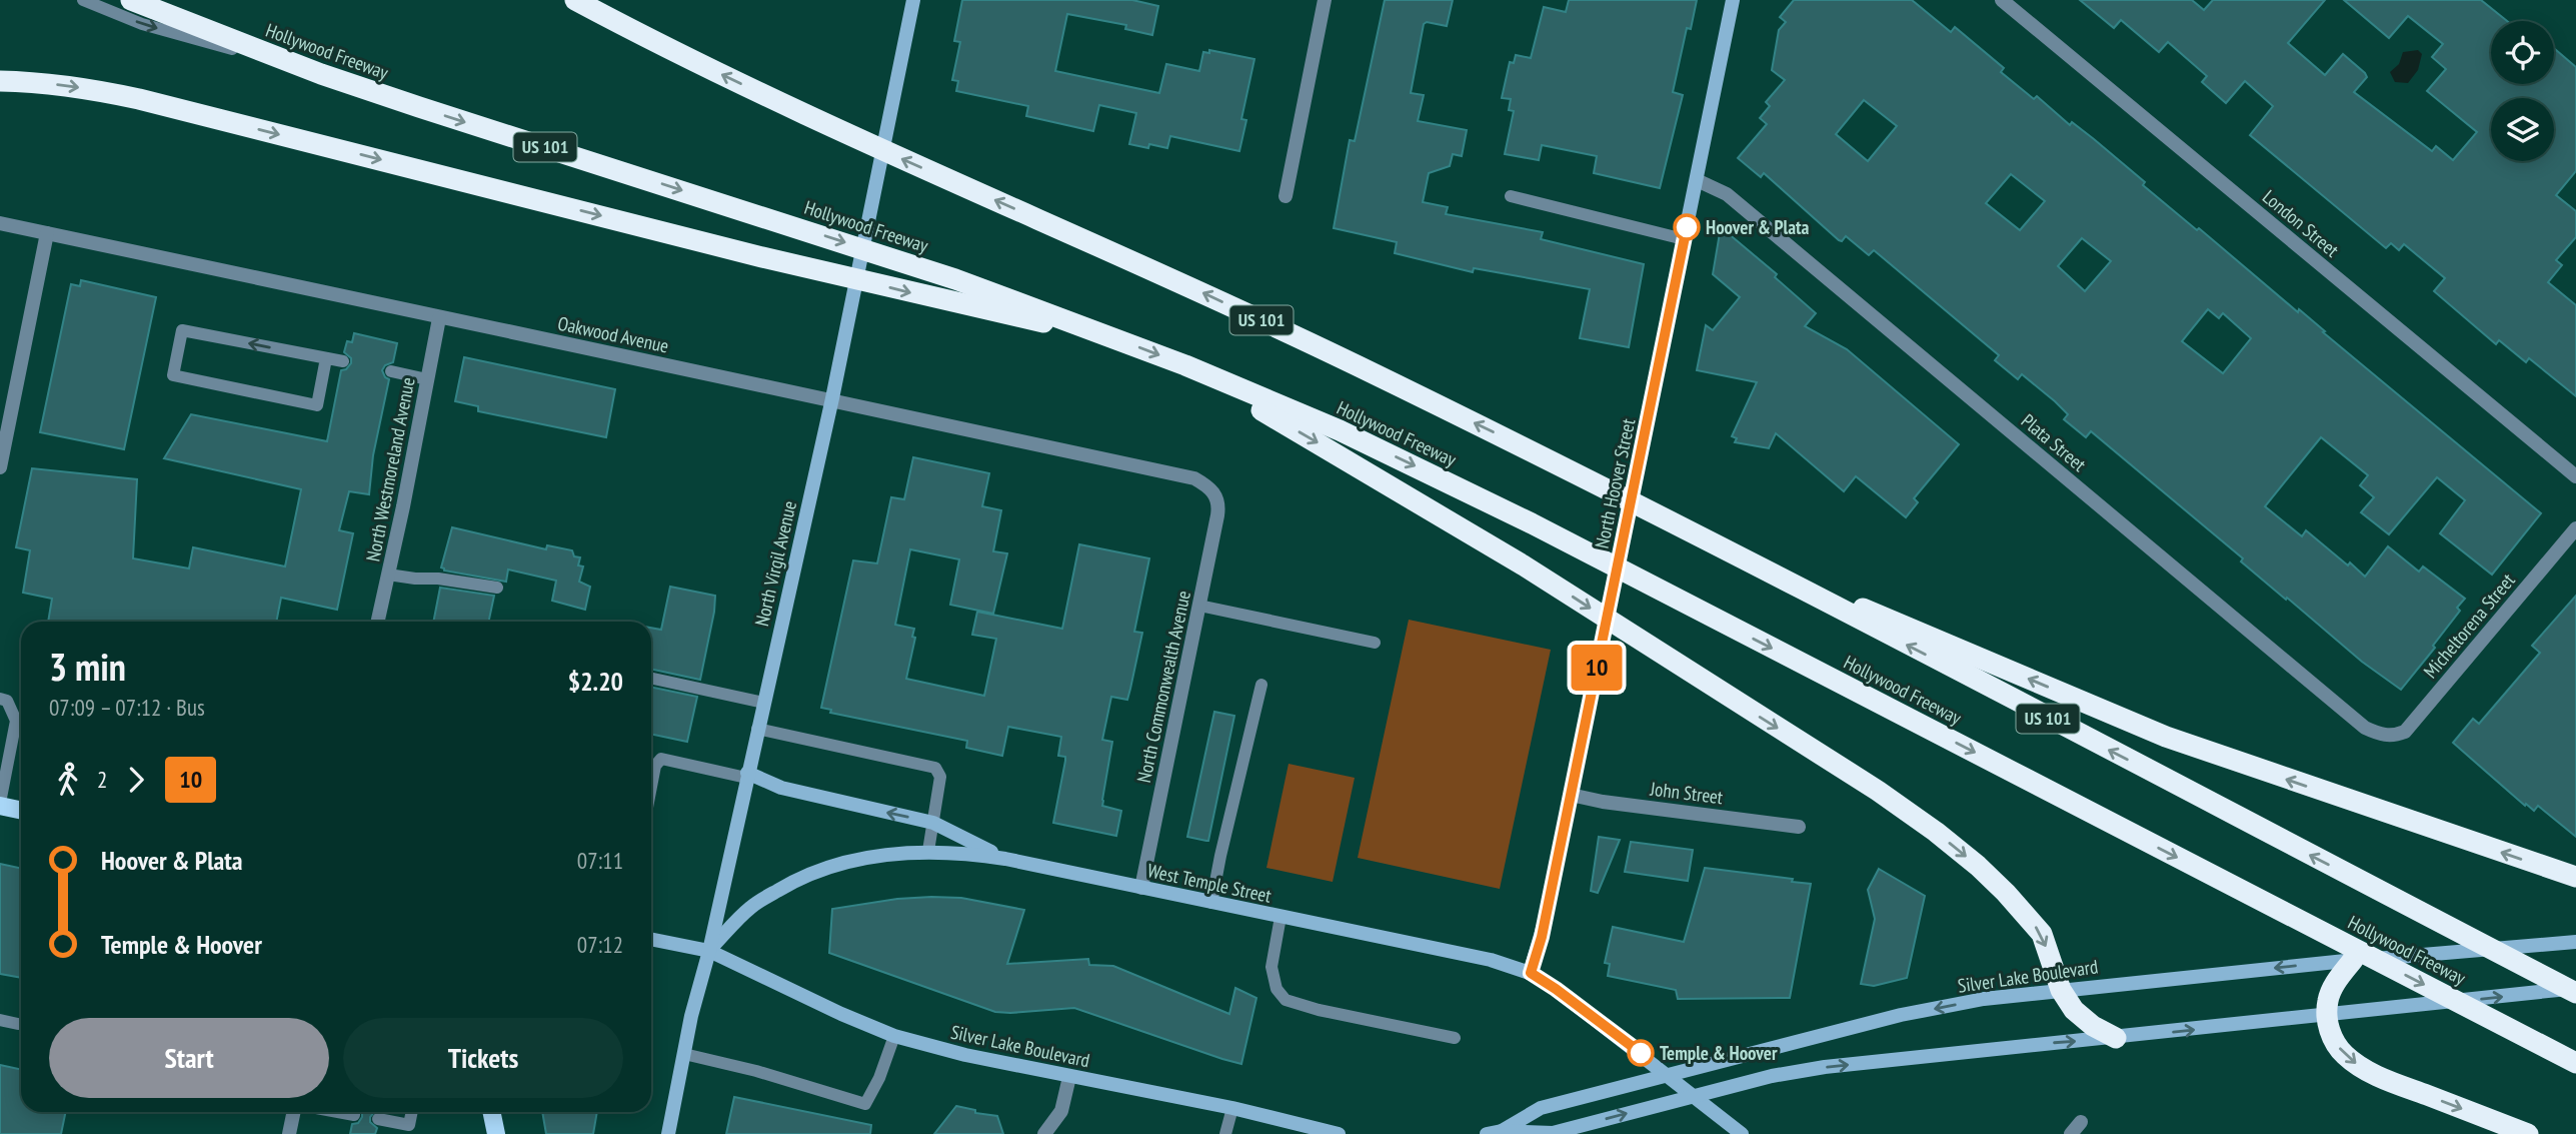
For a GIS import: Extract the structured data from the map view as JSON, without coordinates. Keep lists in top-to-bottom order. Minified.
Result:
{"streets":{"highway":["Hollywood Freeway","US 101"],"main road":["North Hoover Street","North Virgil Avenue","West Temple Street","Silver Lake Boulevard"],"street":["London Street","Oakwood Avenue","Plata Street","North Westmoreland Avenue","Micheltorena Street","North Commonwealth Avenue","John Street"]},"crossings":[["Hollywood Freeway","Silver Lake Boulevard"],["Oakwood Avenue","North Westmoreland Avenue"],["Oakwood Avenue","North Virgil Avenue"],["Oakwood Avenue","North Commonwealth Avenue"],["Plata Street","North Hoover Street"],["Plata Street","Micheltorena Street"],["North Hoover Street","John Street"],["North Hoover Street","West Temple Street"],["North Virgil Avenue","West Temple Street"],["North Virgil Avenue","Silver Lake Boulevard"],["North Commonwealth Avenue","West Temple Street"],["West Temple Street","Silver Lake Boulevard"]],"places":["Hoover & Plata","Temple & Hoover"],"lines":["bus line 10"],"page":{"on_map":"10","heading":["3 min","07:09 – 07:12 · Bus","$2.20"],"legs":["2","10"],"list":[{"name":"Hoover & Plata","value":"07:11"},{"name":"Temple & Hoover","value":"07:12"}],"buttons":["Start","Tickets"]}}
